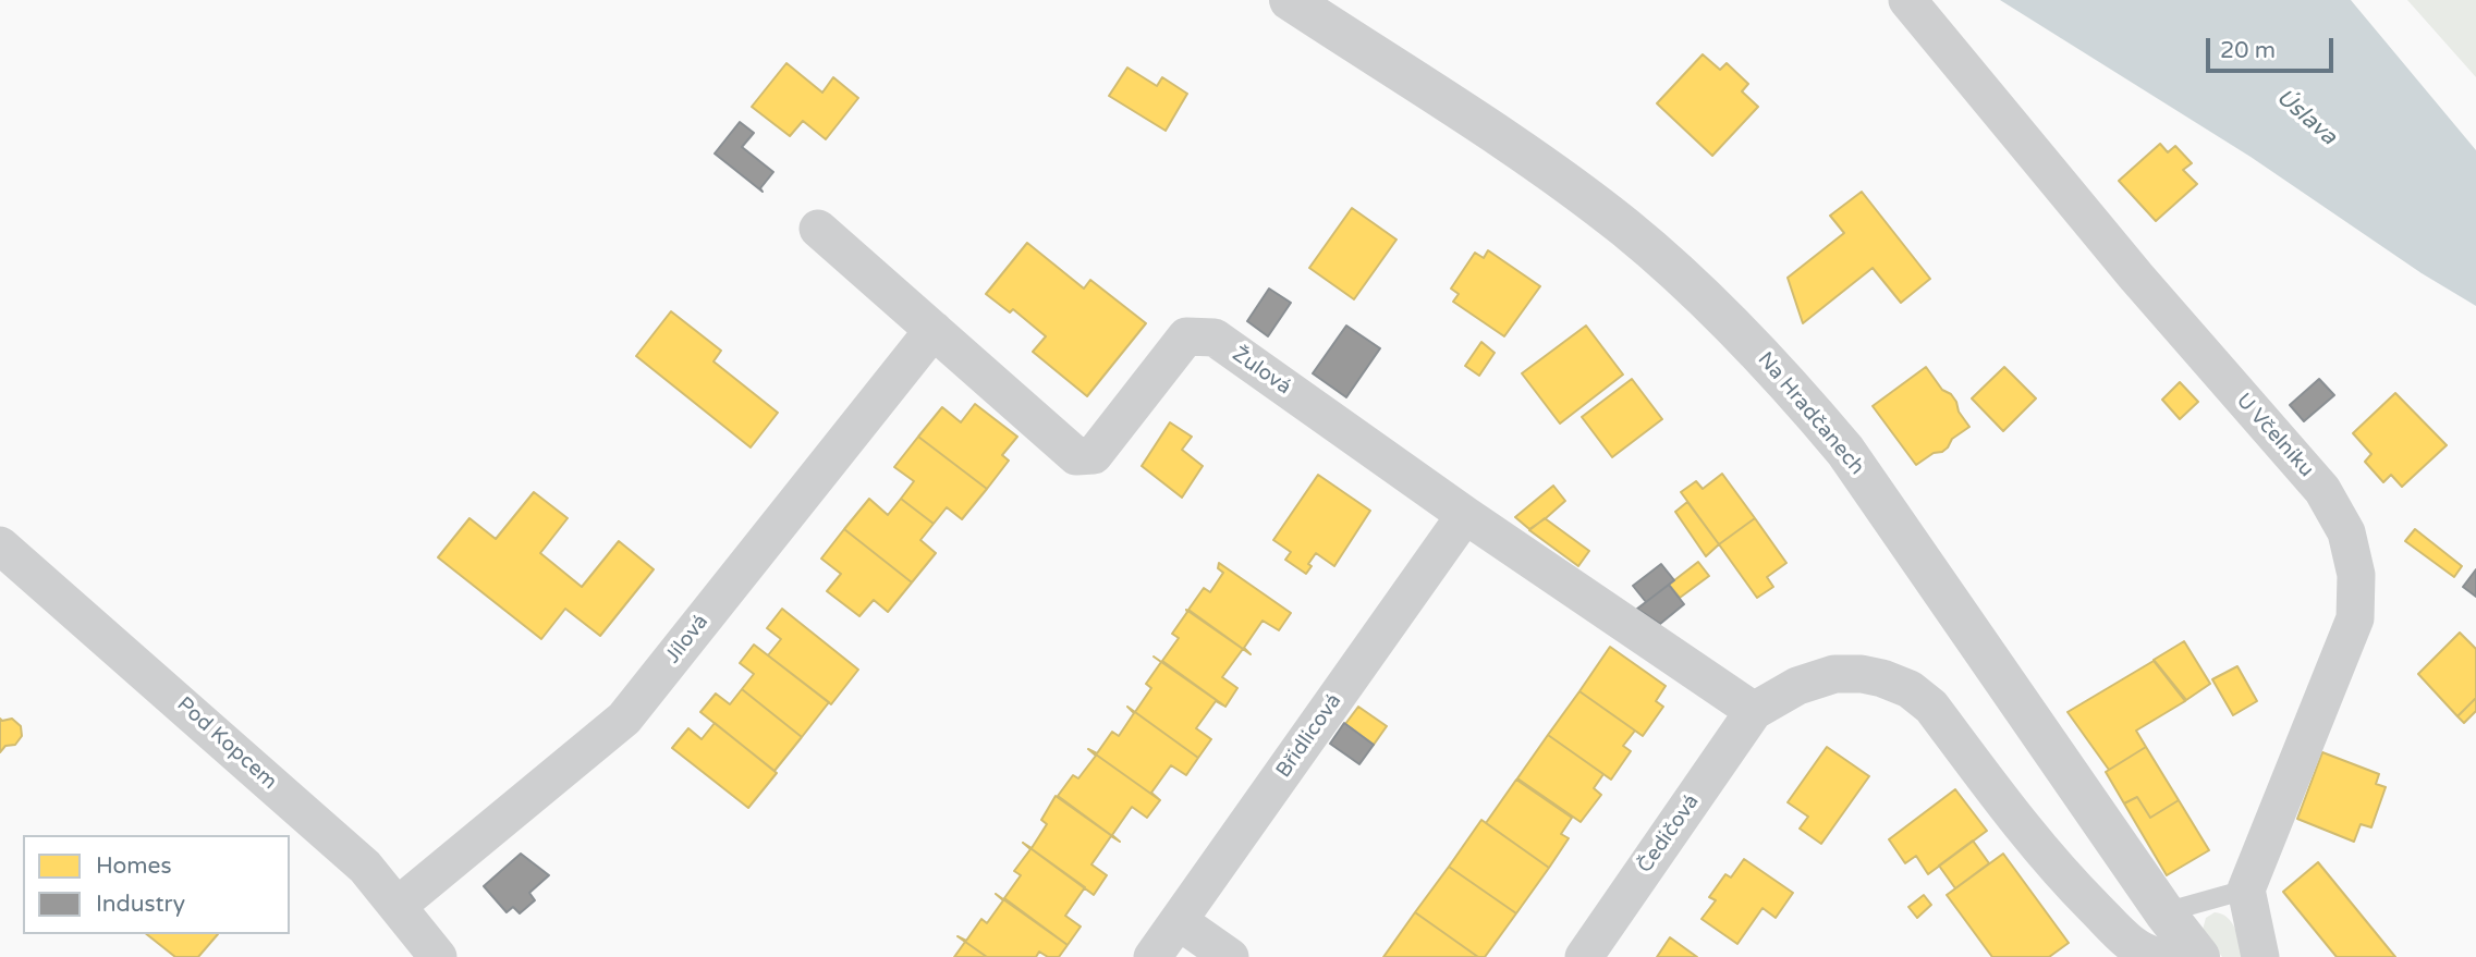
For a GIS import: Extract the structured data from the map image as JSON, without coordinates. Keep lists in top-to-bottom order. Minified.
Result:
{"streets":{"street":["Žulová","Na Hradčanech","U Včelníku","Jílová","Břidlicová","Pod Kopcem","Čedičová"]},"crossings":[["Žulová","Jílová"],["Žulová","Břidlicová"],["Žulová","Čedičová"],["Jílová","Pod Kopcem"]],"water":["Úslava"],"legend":["Homes","Industry"],"scale_bar":"20 m"}
